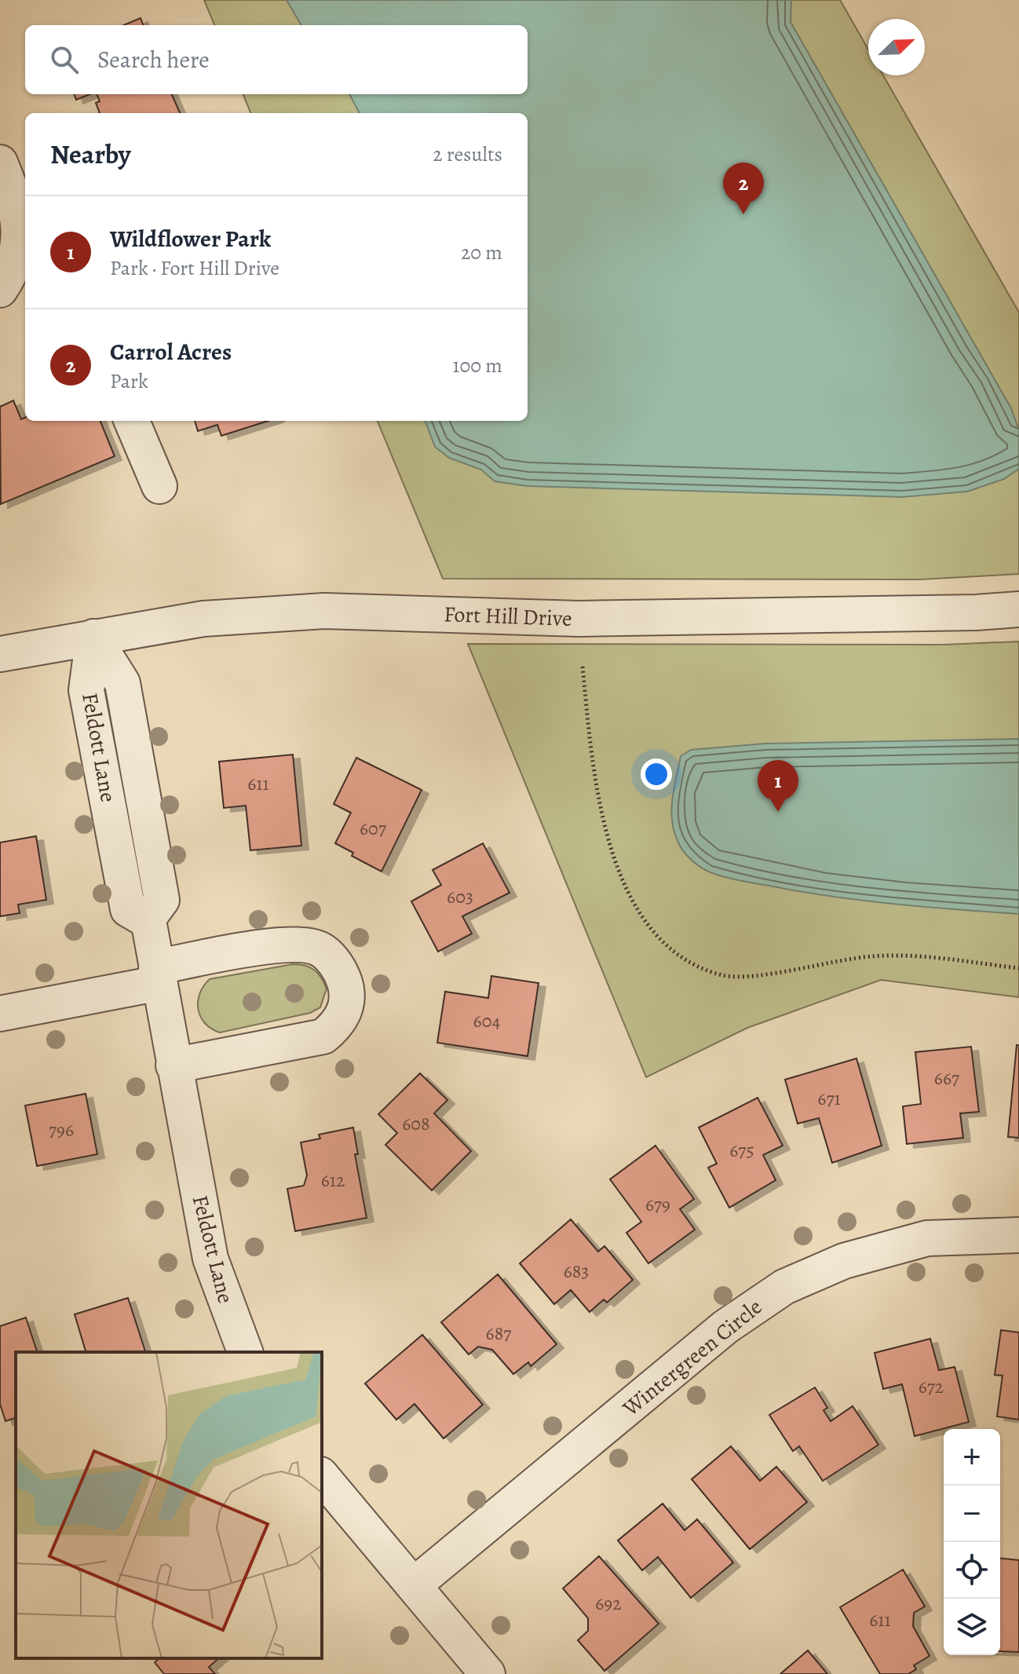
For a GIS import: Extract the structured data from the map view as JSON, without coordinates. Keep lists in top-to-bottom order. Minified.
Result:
{"streets":{"street":["Fort Hill Drive","Feldott Lane","Wintergreen Circle"]},"crossings":[["Fort Hill Drive","Feldott Lane"]],"house_numbers":["611","607","603","604","667","671","608","796","675","612","679","683","687","672","692","611"],"north":"top right","page":{"search":"Search here","heading":["Nearby","2 results"],"pins":["2","1"],"list":[{"mark":"1","name":"Wildflower Park","note":"Park · Fort Hill Drive","value":"20 m"},{"mark":"2","name":"Carrol Acres","note":"Park","value":"100 m"}],"map_buttons":["+","−"]}}
